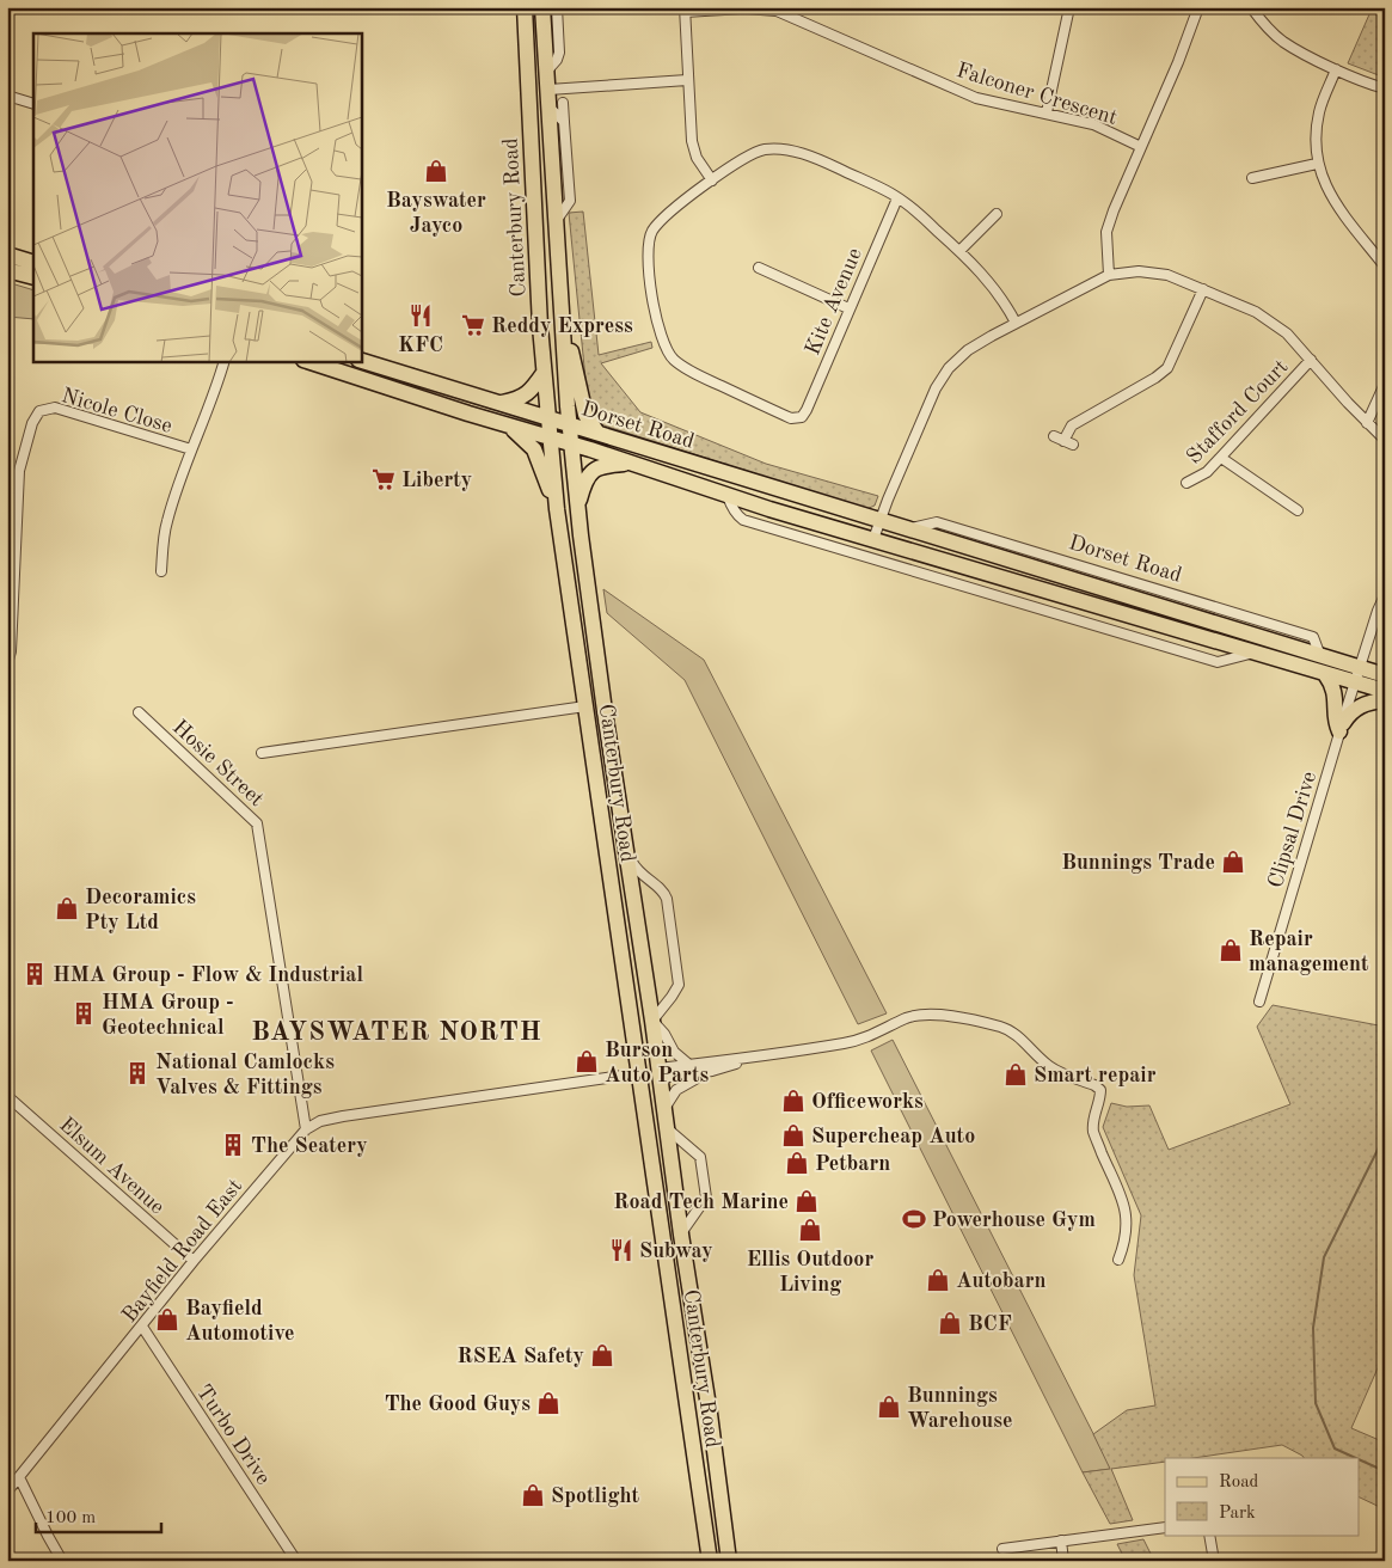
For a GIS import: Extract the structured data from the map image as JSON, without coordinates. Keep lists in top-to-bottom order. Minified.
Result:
{"streets":{"main road":["Canterbury Road","Dorset Road"],"street":["Falconer Crescent","Kite Avenue","Nicole Close","Stafford Court","Hosie Street","Clipsal Drive","Elsum Avenue","Bayfield Road East","Turbo Drive"]},"crossings":[["Canterbury Road","Dorset Road"],["Canterbury Road","Bayfield Road East"],["Dorset Road","Clipsal Drive"],["Hosie Street","Bayfield Road East"],["Elsum Avenue","Bayfield Road East"],["Bayfield Road East","Turbo Drive"]],"districts":["BAYSWATER NORTH"],"places":{"shop":["Bayswater Jayco","Bunnings Trade","Decoramics Pty Ltd","Repair management","Burson Auto Parts","Smart repair","Officeworks","Supercheap Auto","Petbarn","Road Tech Marine","Ellis Outdoor Living","Autobarn","Bayfield Automotive","BCF","RSEA Safety","The Good Guys","Bunnings Warehouse","Spotlight"],"restaurant":["KFC","Subway"],"supermarket":["Reddy Express","Liberty"],"building":["HMA Group - Flow & Industrial","HMA Group - Geotechnical","National Camlocks Valves & Fittings","The Seatery"],"sports":["Powerhouse Gym"]},"legend":["Road","Park"],"scale_bar":"100 m"}
